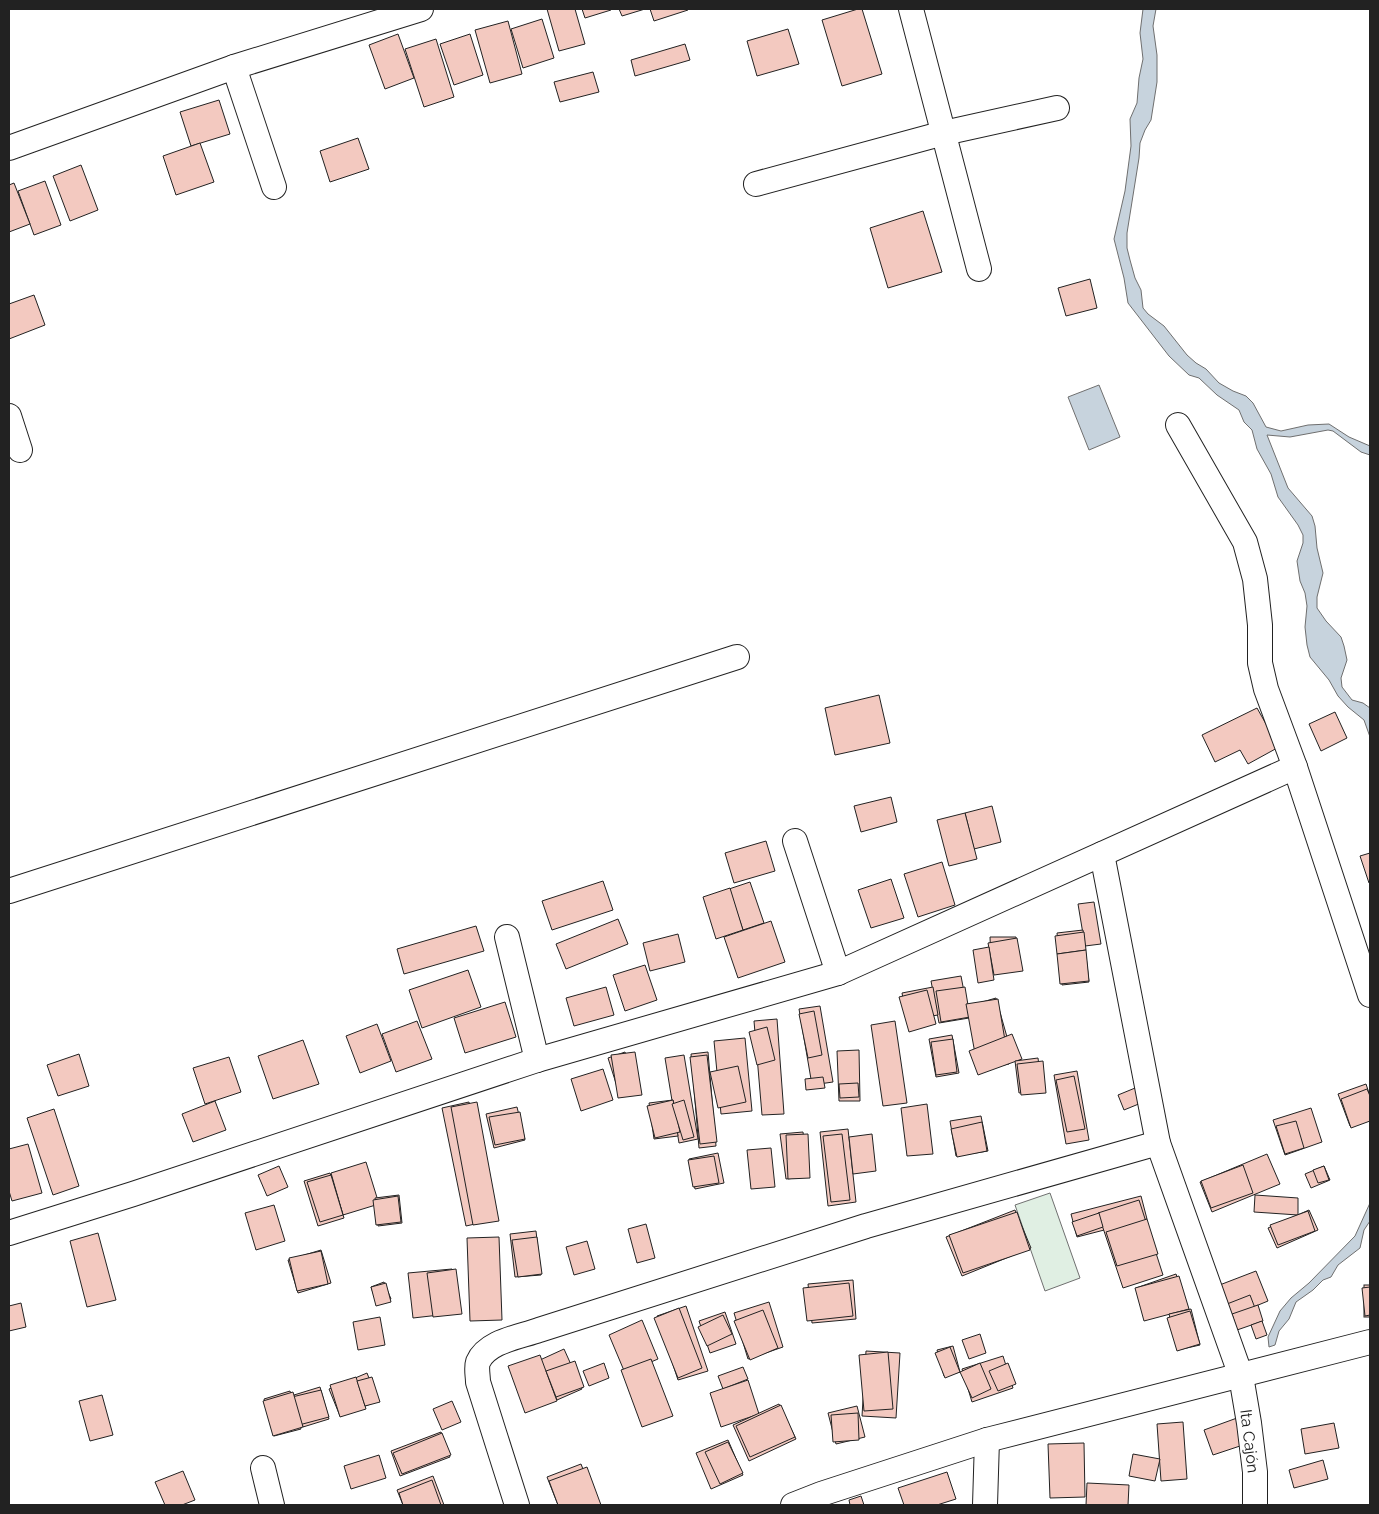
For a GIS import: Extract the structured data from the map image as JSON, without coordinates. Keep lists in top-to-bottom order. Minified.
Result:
{"streets":{"street":["Ita Cajón"]}}
